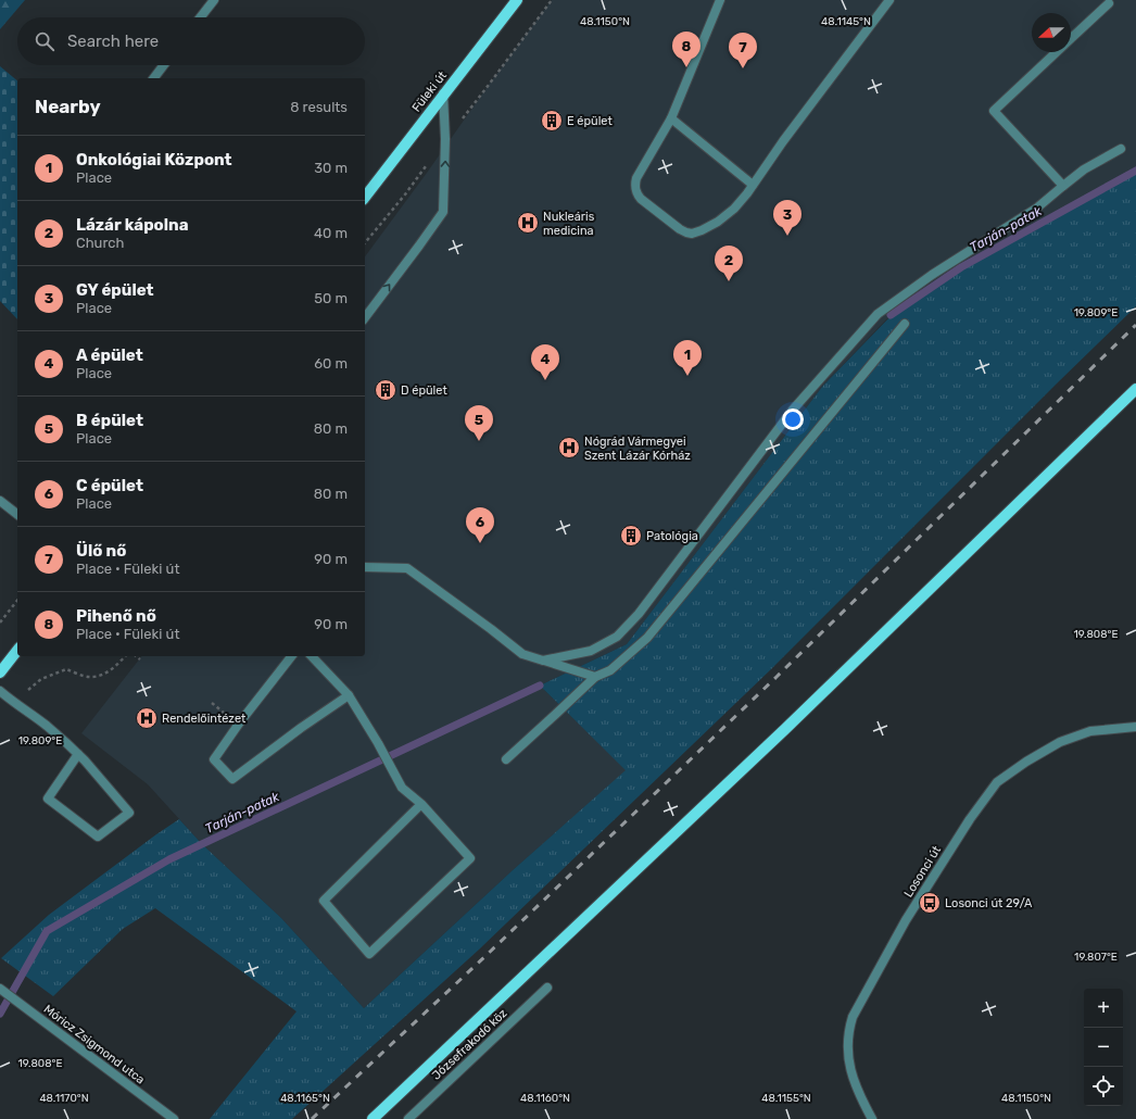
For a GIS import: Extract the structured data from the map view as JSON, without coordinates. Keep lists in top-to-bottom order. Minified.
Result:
{"streets":{"main road":["Füleki út"],"street":["Losonci út","Móricz Zsigmond utca","Józsefrakodó köz"]},"water":["Tarján-patak"],"places":{"building":["E épület","D épület","Patológia"],"hospital":["Nukleáris medicina","Nógrád Vármegyei Szent Lázár Kórház","Rendelőintézet"],"bus stop":["Losonci út 29/A"]},"north":"left","page":{"search":"Search here","pins":["8","7","3","2","1","4","5","6"],"heading":["Nearby","8 results"],"list":[{"mark":"1","name":"Onkológiai Központ","note":"Place","value":"30 m"},{"mark":"2","name":"Lázár kápolna","note":"Church","value":"40 m"},{"mark":"3","name":"GY épület","note":"Place","value":"50 m"},{"mark":"4","name":"A épület","note":"Place","value":"60 m"},{"mark":"5","name":"B épület","note":"Place","value":"80 m"},{"mark":"6","name":"C épület","note":"Place","value":"80 m"},{"mark":"7","name":"Ülő nő","note":"Place · Füleki út","value":"90 m"},{"mark":"8","name":"Pihenő nő","note":"Place · Füleki út","value":"90 m"}],"map_buttons":["+","−"]},"coordinates":["48.1150°N","48.1145°N","19.809°E","19.808°E","19.807°E","48.1170°N","48.1165°N","48.1160°N","48.1155°N"]}
